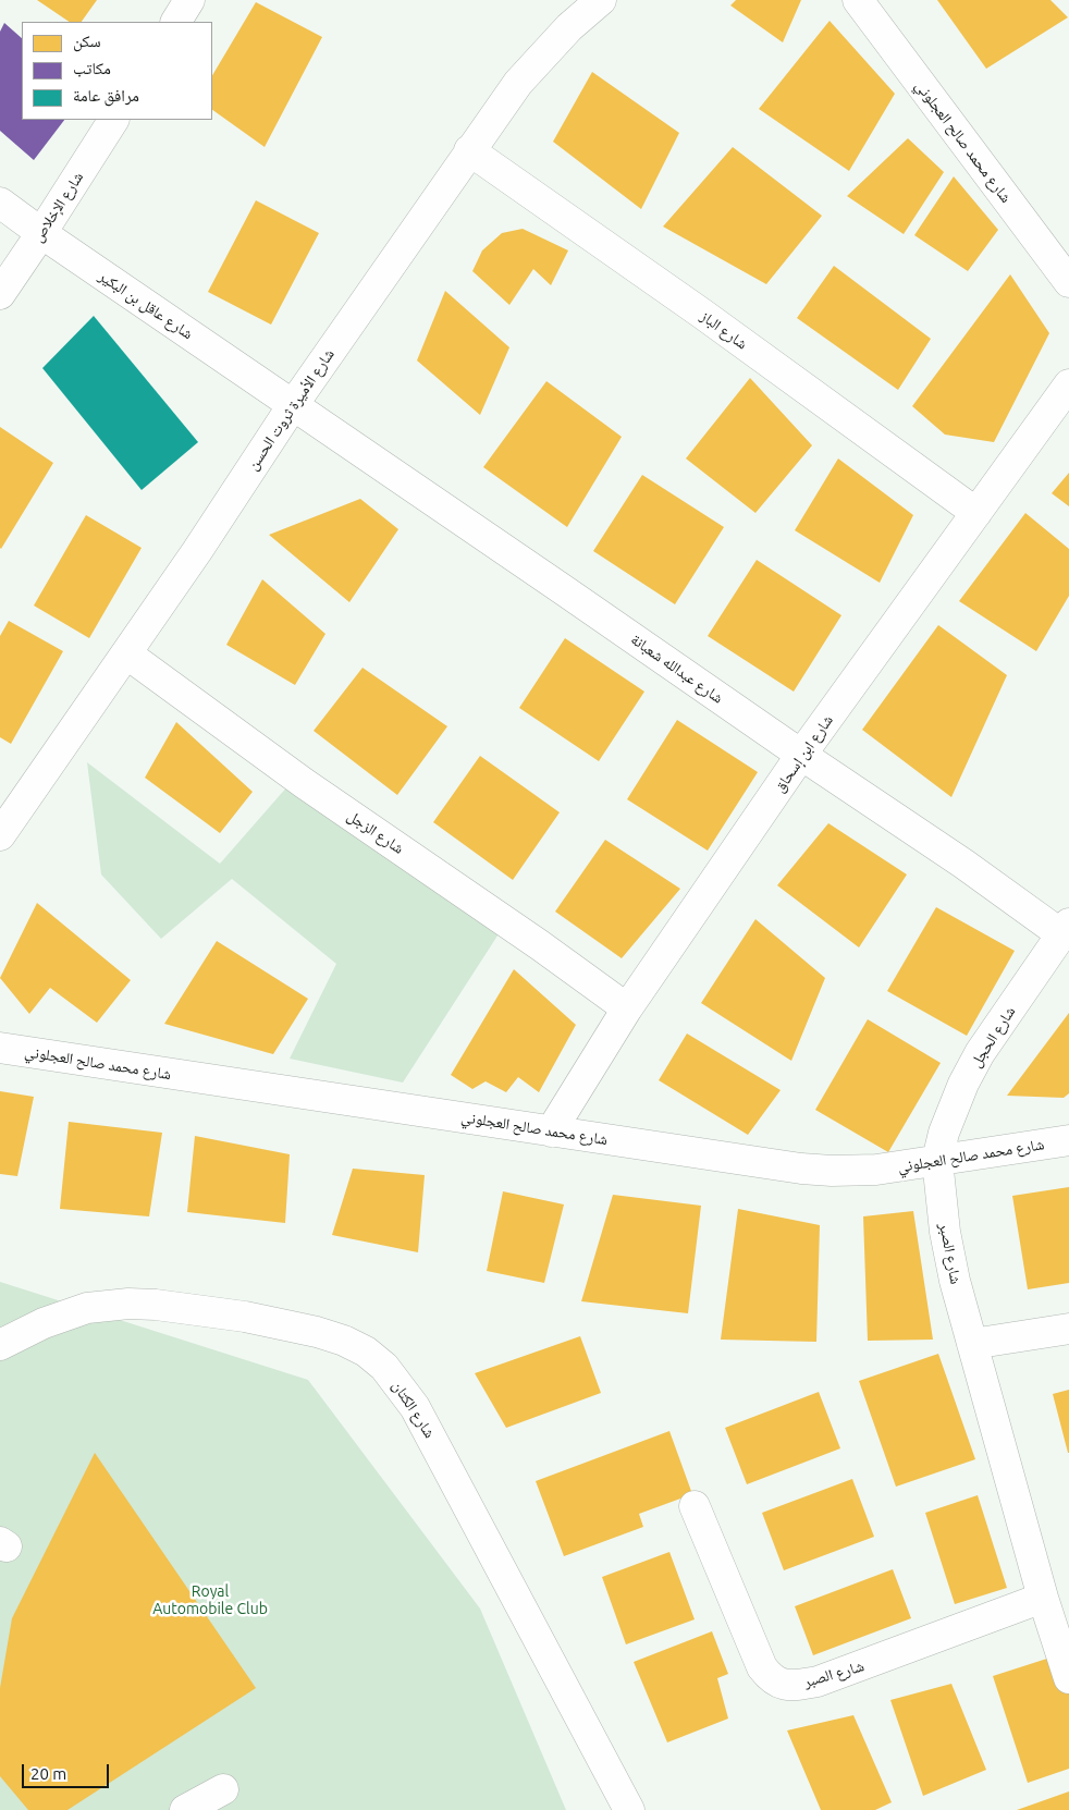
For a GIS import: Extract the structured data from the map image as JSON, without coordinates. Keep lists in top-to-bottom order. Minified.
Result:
{"streets":{"street":["شارع محمد صالح العجلوني","شارع الإخلاص","شارع عاقل بن البكير","شارع الباز","شارع الأميرة ثروت الحسن","شارع عبدالله شعبانة","شارع ابن إسحاق","شارع الزجل","شارع الحجل","شارع الصبر","شارع الكتان"]},"crossings":[["شارع محمد صالح العجلوني","شارع ابن إسحاق"],["شارع محمد صالح العجلوني","شارع الحجل"],["شارع محمد صالح العجلوني","شارع الصبر"],["شارع الإخلاص","شارع عاقل بن البكير"],["شارع عاقل بن البكير","شارع الأميرة ثروت الحسن"],["شارع عاقل بن البكير","شارع عبدالله شعبانة"],["شارع الباز","شارع الأميرة ثروت الحسن"],["شارع الباز","شارع ابن إسحاق"],["شارع الأميرة ثروت الحسن","شارع عبدالله شعبانة"],["شارع الأميرة ثروت الحسن","شارع الزجل"],["شارع عبدالله شعبانة","شارع ابن إسحاق"],["شارع عبدالله شعبانة","شارع الحجل"],["شارع ابن إسحاق","شارع الزجل"],["شارع الحجل","شارع الصبر"]],"parks":["Royal Automobile Club"],"legend":["سكن","مكاتب","مرافق عامة"],"scale_bar":"20 m"}
